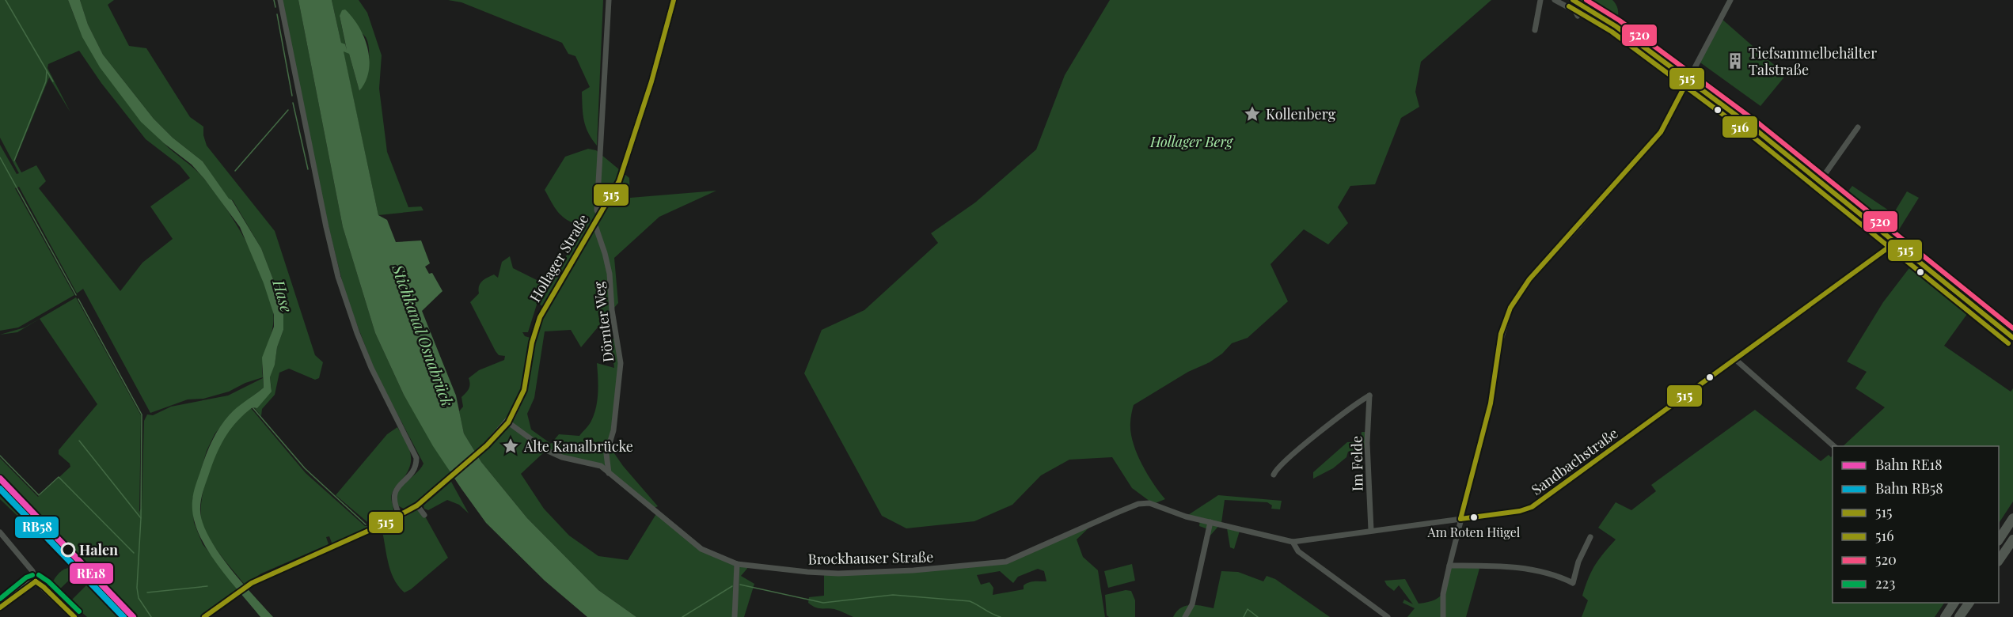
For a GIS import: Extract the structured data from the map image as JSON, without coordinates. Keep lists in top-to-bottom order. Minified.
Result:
{"streets":{"street":["Hollager Straße","Dörnter Weg","Sandbachstraße","Im Felde","Brockhauser Straße"]},"crossings":[["Hollager Straße","Dörnter Weg"],["Hollager Straße","Brockhauser Straße"],["Dörnter Weg","Brockhauser Straße"],["Sandbachstraße","Im Felde"]],"water":["Hase","Stichkanal Osnabrück"],"parks":["Hollager Berg"],"places":{"building":["Tiefsammelbehälter Talstraße"],"place":["Kollenberg","Alte Kanalbrücke"],"other":["Am Roten Hügel","Halen"]},"lines":["transit line 515","transit line 520","transit line 516","rail line RE18","rail line RB58","transit line 223"],"legend":["Bahn RE18","Bahn RB58","515","516","520","223"]}
